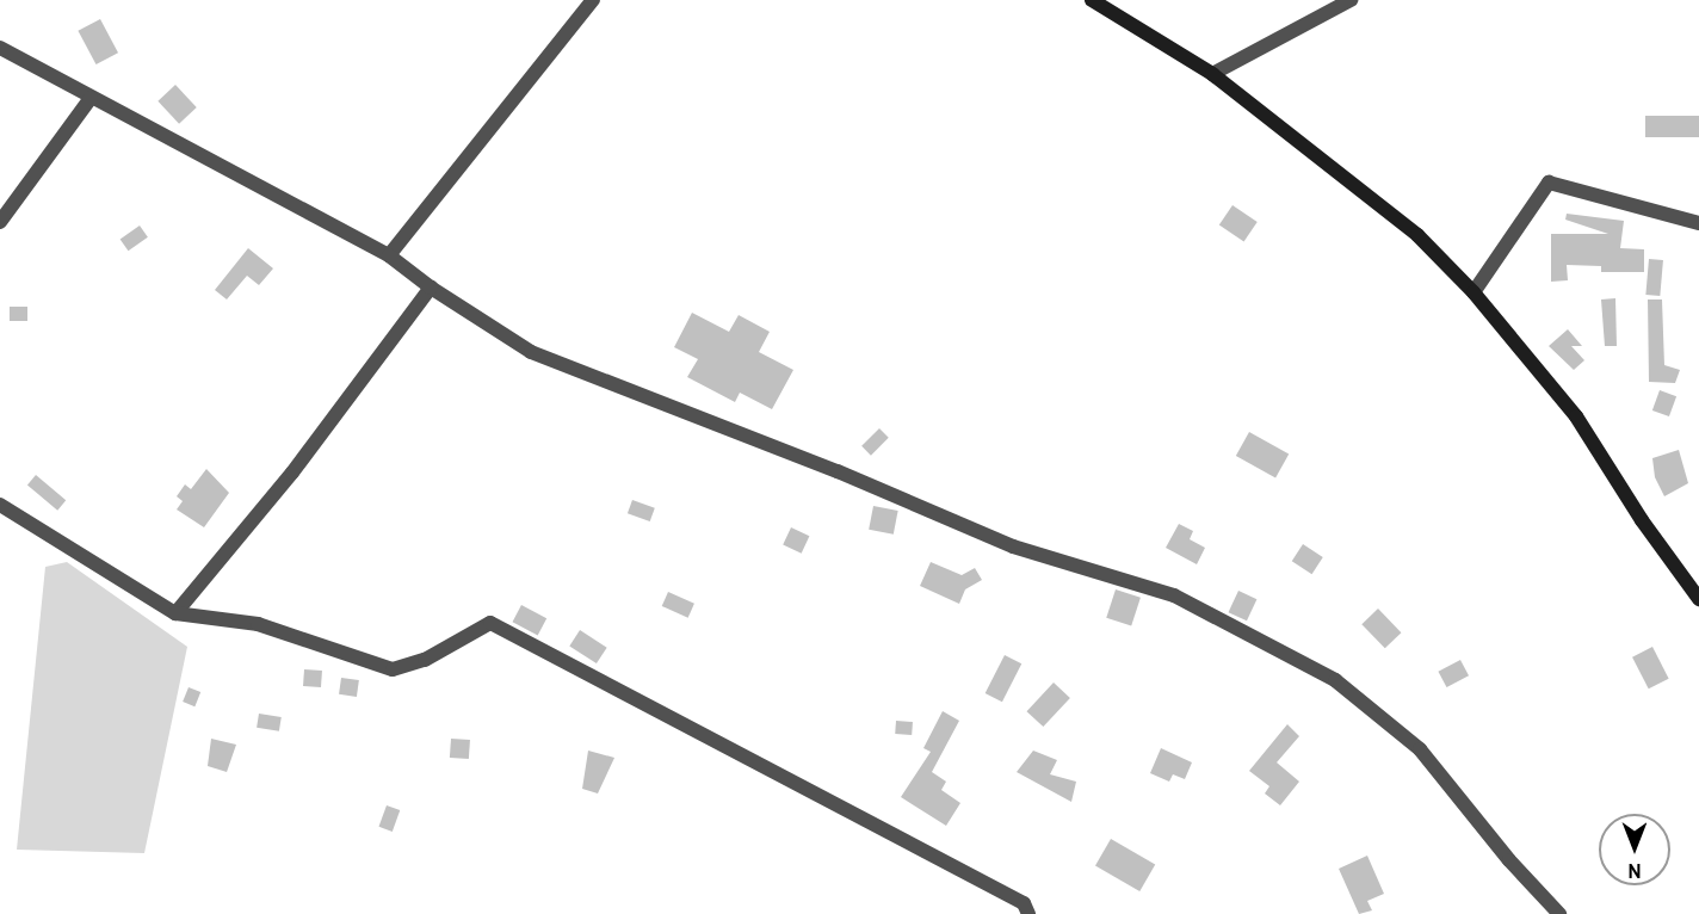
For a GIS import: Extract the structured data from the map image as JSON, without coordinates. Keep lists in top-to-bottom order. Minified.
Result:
{"north":"bottom"}
